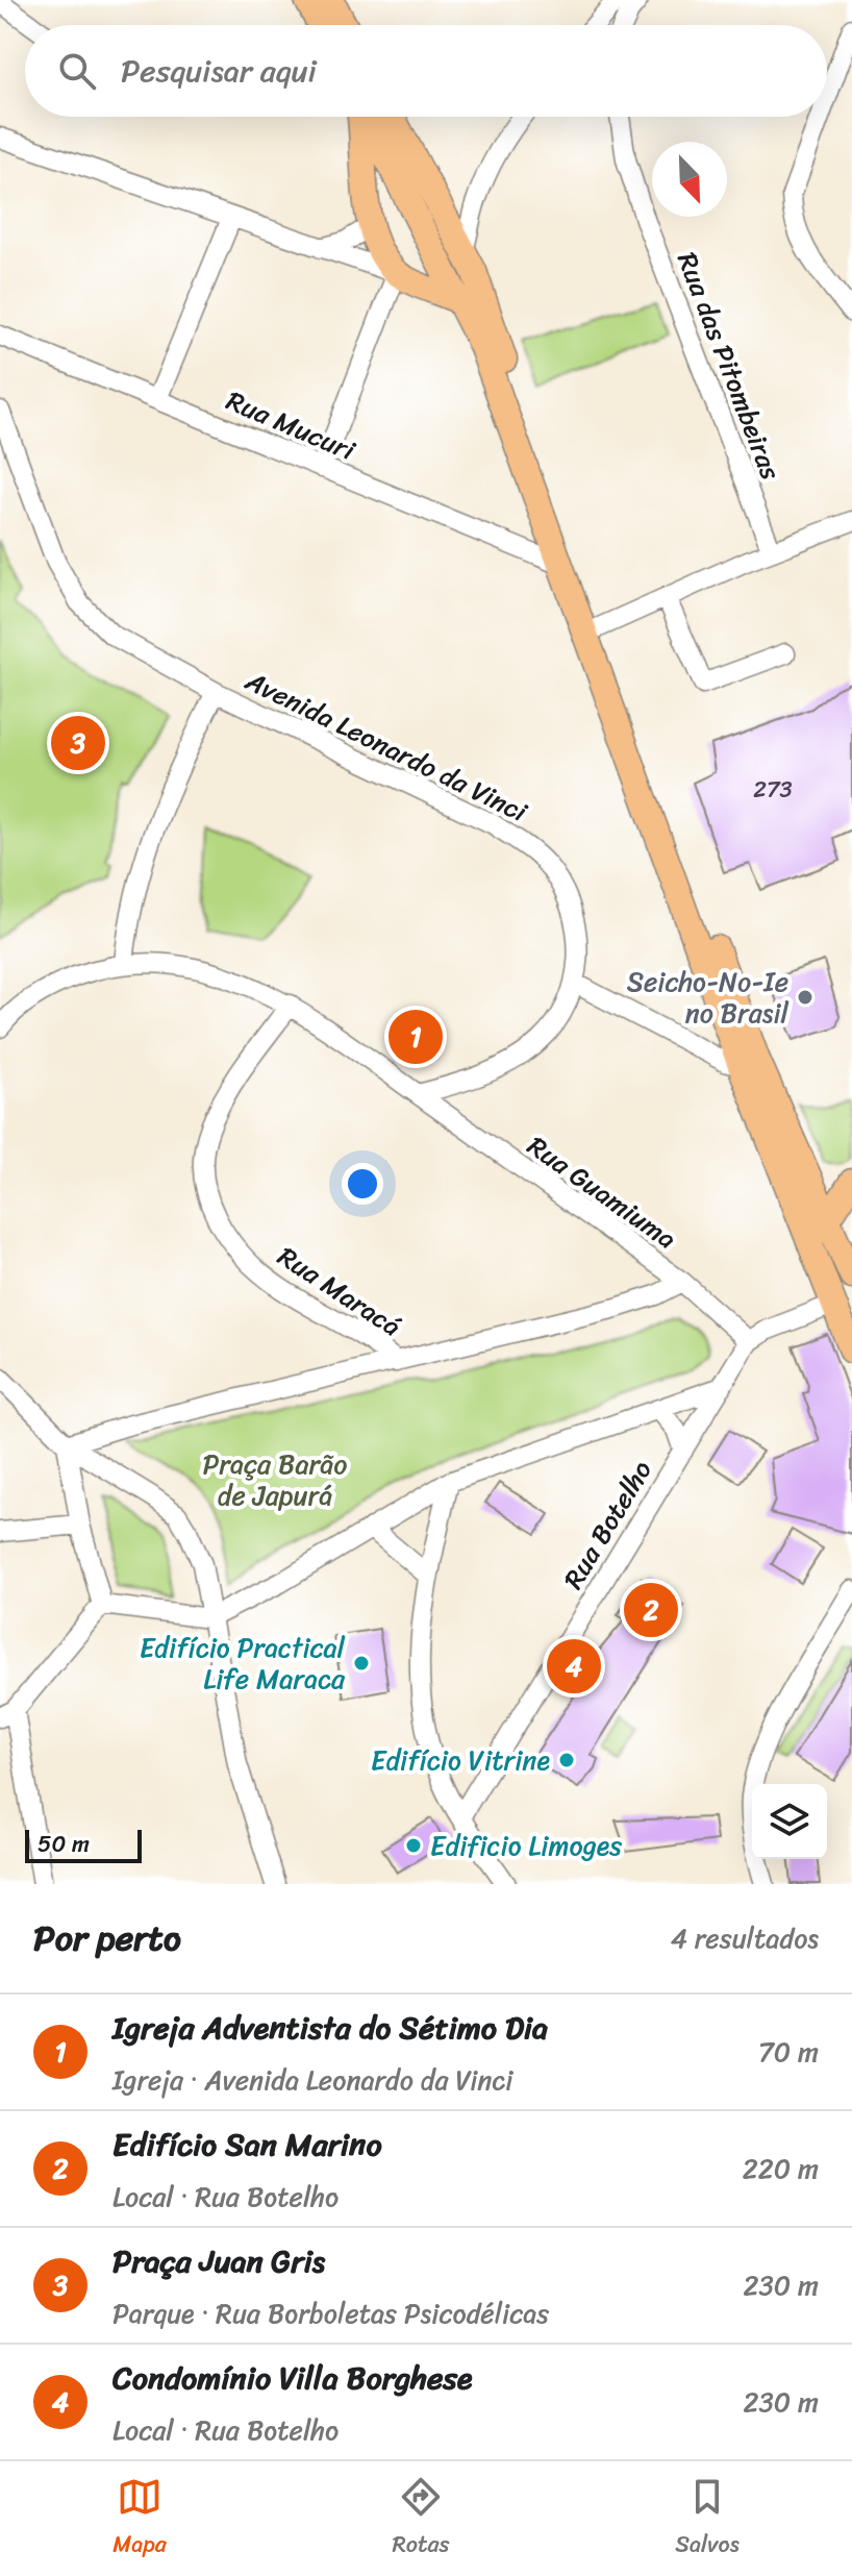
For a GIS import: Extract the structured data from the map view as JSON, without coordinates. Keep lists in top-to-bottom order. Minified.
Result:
{"streets":{"street":["Rua das Pitombeiras","Rua Mucuri","Avenida Leonardo da Vinci","Rua Guamiuma","Rua Maracá","Rua Botelho"]},"crossings":[["Avenida Leonardo da Vinci","Rua Guamiuma"],["Rua Guamiuma","Rua Botelho"]],"parks":["Praça Barão de Japurá"],"places":["Seicho-No-Ie no Brasil","Edifício Practical Life Maraca","Edifício Vitrine","Edificio Limoges"],"house_numbers":["273"],"scale_bar":"50 m","north":"bottom right","page":{"search":"Pesquisar aqui","pins":["3","1","2","4"],"scale":"50 m","heading":["Por perto","4 resultados"],"list":[{"mark":"1","name":"Igreja Adventista do Sétimo Dia","note":"Igreja · Avenida Leonardo da Vinci","value":"70 m"},{"mark":"2","name":"Edifício San Marino","note":"Local · Rua Botelho","value":"220 m"},{"mark":"3","name":"Praça Juan Gris","note":"Parque · Rua Borboletas Psicodélicas","value":"230 m"},{"mark":"4","name":"Condomínio Villa Borghese","note":"Local · Rua Botelho","value":"230 m"}],"nav":["Mapa","Rotas","Salvos"]}}
